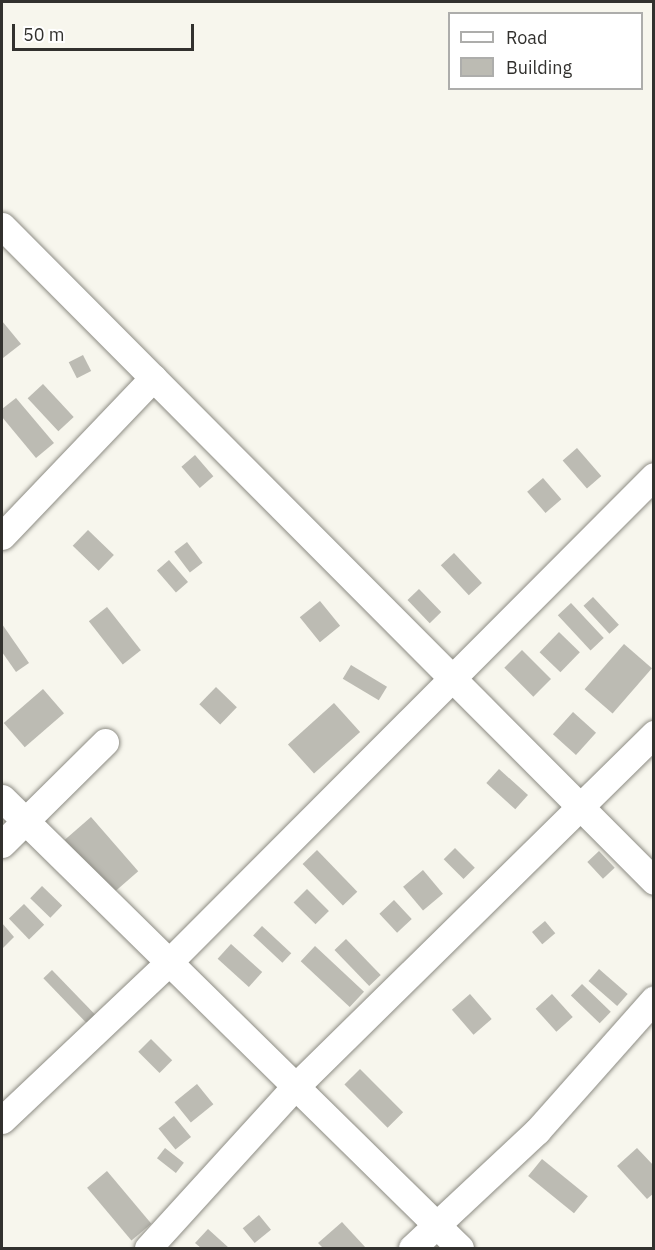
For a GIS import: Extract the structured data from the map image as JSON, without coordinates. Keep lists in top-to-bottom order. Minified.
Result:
{"legend":["Road","Building"],"scale_bar":"50 m"}
